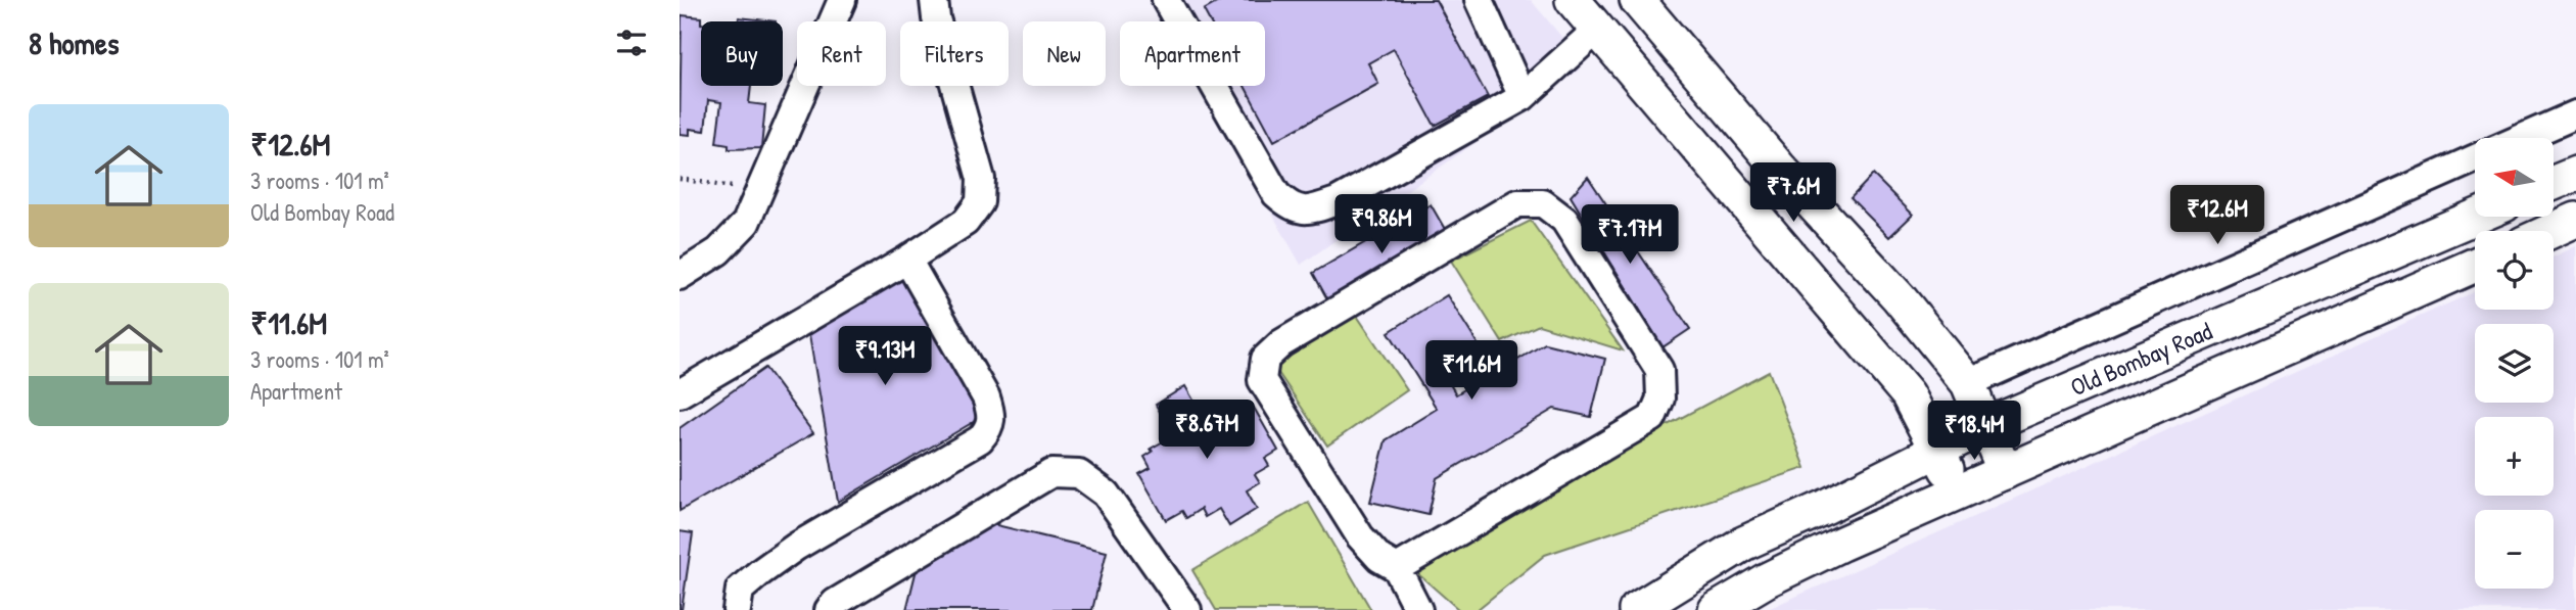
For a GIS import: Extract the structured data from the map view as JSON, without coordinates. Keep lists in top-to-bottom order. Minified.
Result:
{"streets":{"main road":["Old Bombay Road"]},"north":"left","page":{"heading":"8 homes","chip":["Buy","Rent","Filters","New","Apartment"],"list":[{"name":"₹12.6M","note":"3 rooms · 101 m² · Old Bombay Road"},{"name":"₹11.6M","note":"3 rooms · 101 m² · Apartment"}],"map_buttons":["+","−"],"price":["₹7.6M","₹12.6M","₹9.86M","₹7.17M","₹9.13M","₹11.6M","₹8.67M","₹18.4M"]}}
